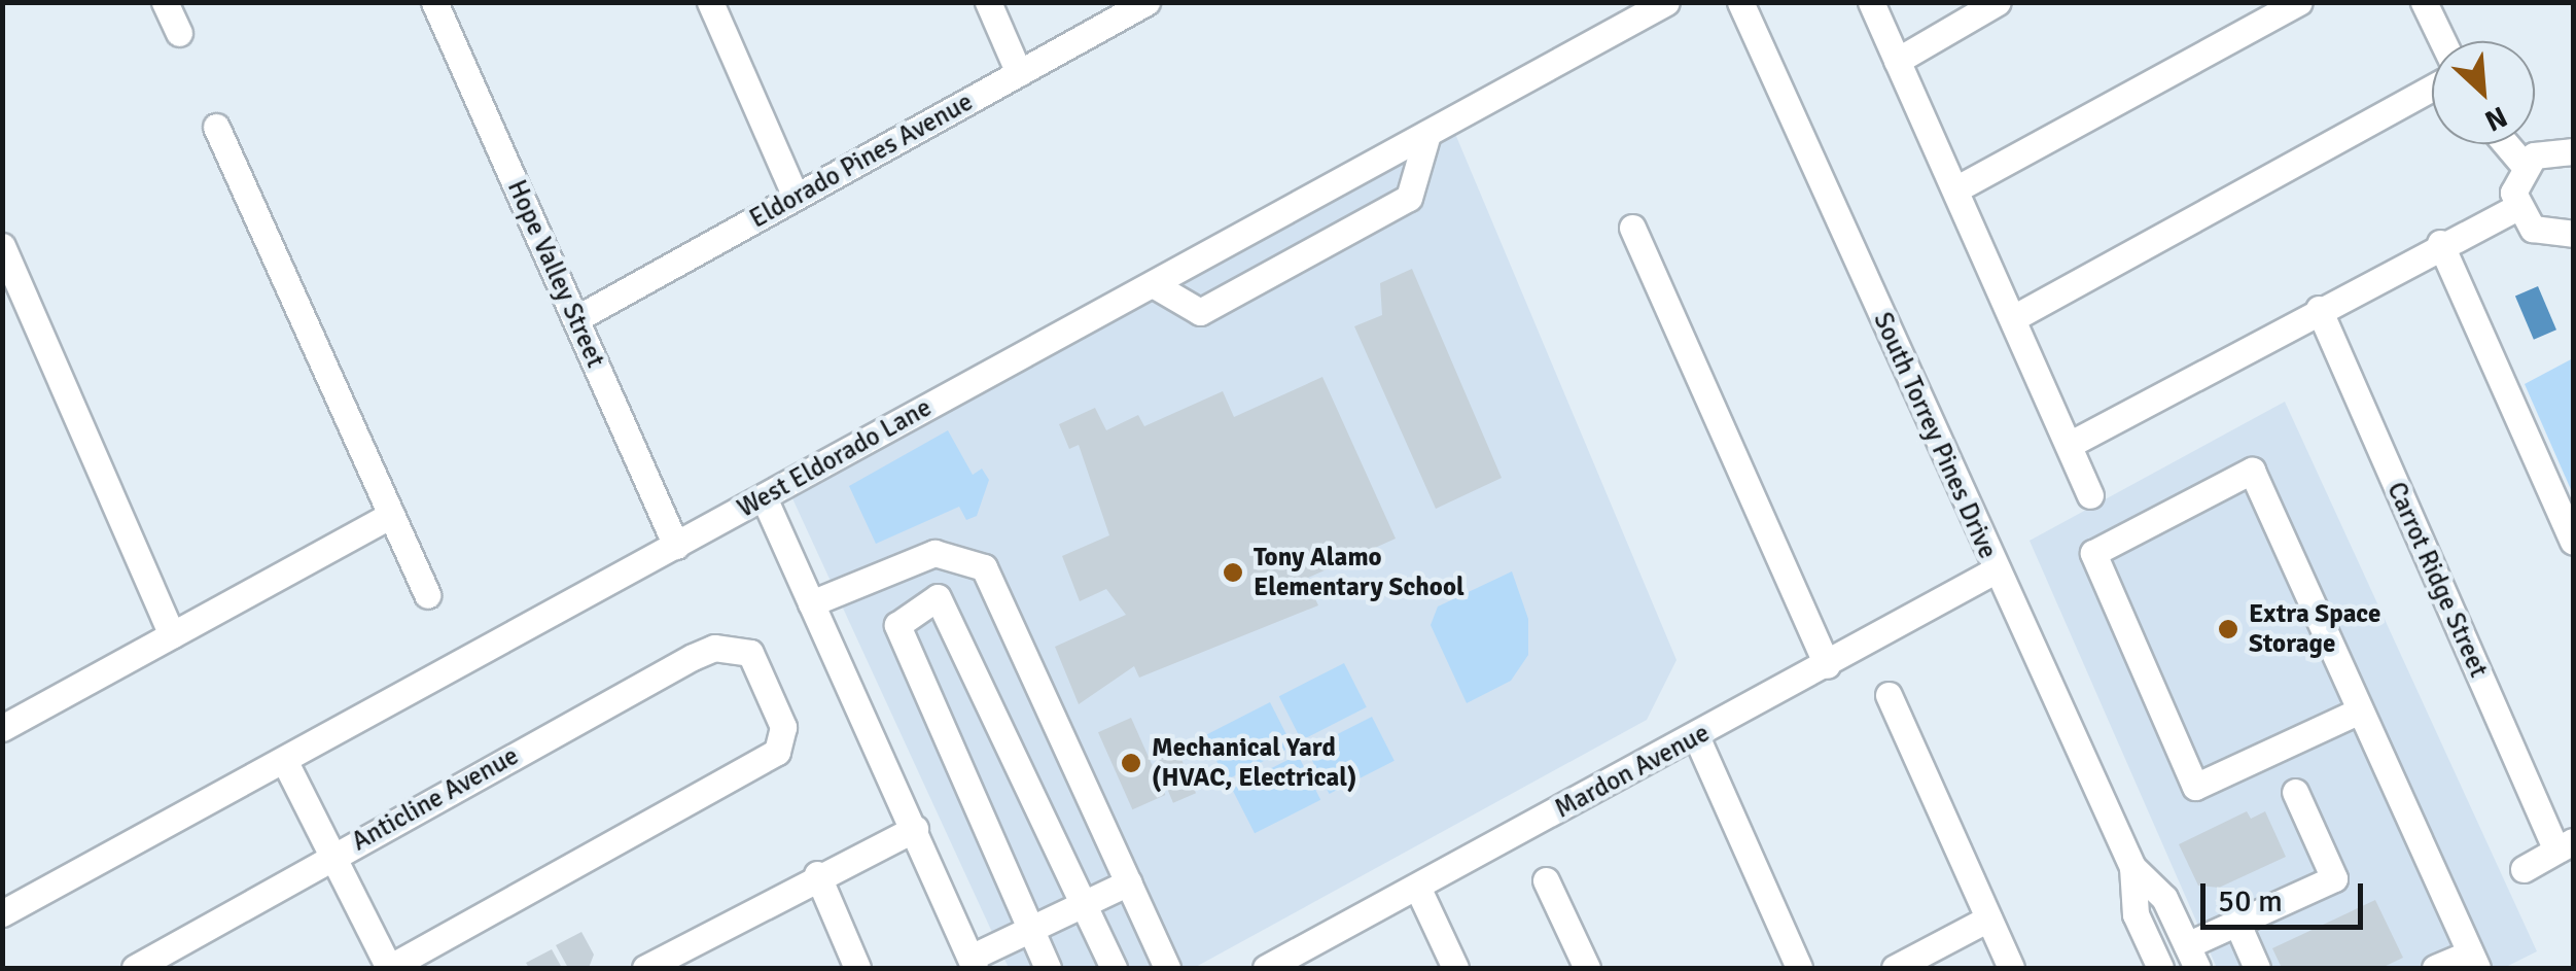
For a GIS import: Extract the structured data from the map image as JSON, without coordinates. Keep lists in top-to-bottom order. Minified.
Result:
{"streets":{"street":["Eldorado Pines Avenue","Hope Valley Street","South Torrey Pines Drive","West Eldorado Lane","Carrot Ridge Street","Mardon Avenue","Anticline Avenue"]},"crossings":[["Eldorado Pines Avenue","Hope Valley Street"],["Hope Valley Street","West Eldorado Lane"],["South Torrey Pines Drive","Mardon Avenue"]],"places":["Tony Alamo Elementary School","Extra Space Storage","Mechanical Yard (HVAC, Electrical)"],"scale_bar":"50 m","north":"bottom right"}
